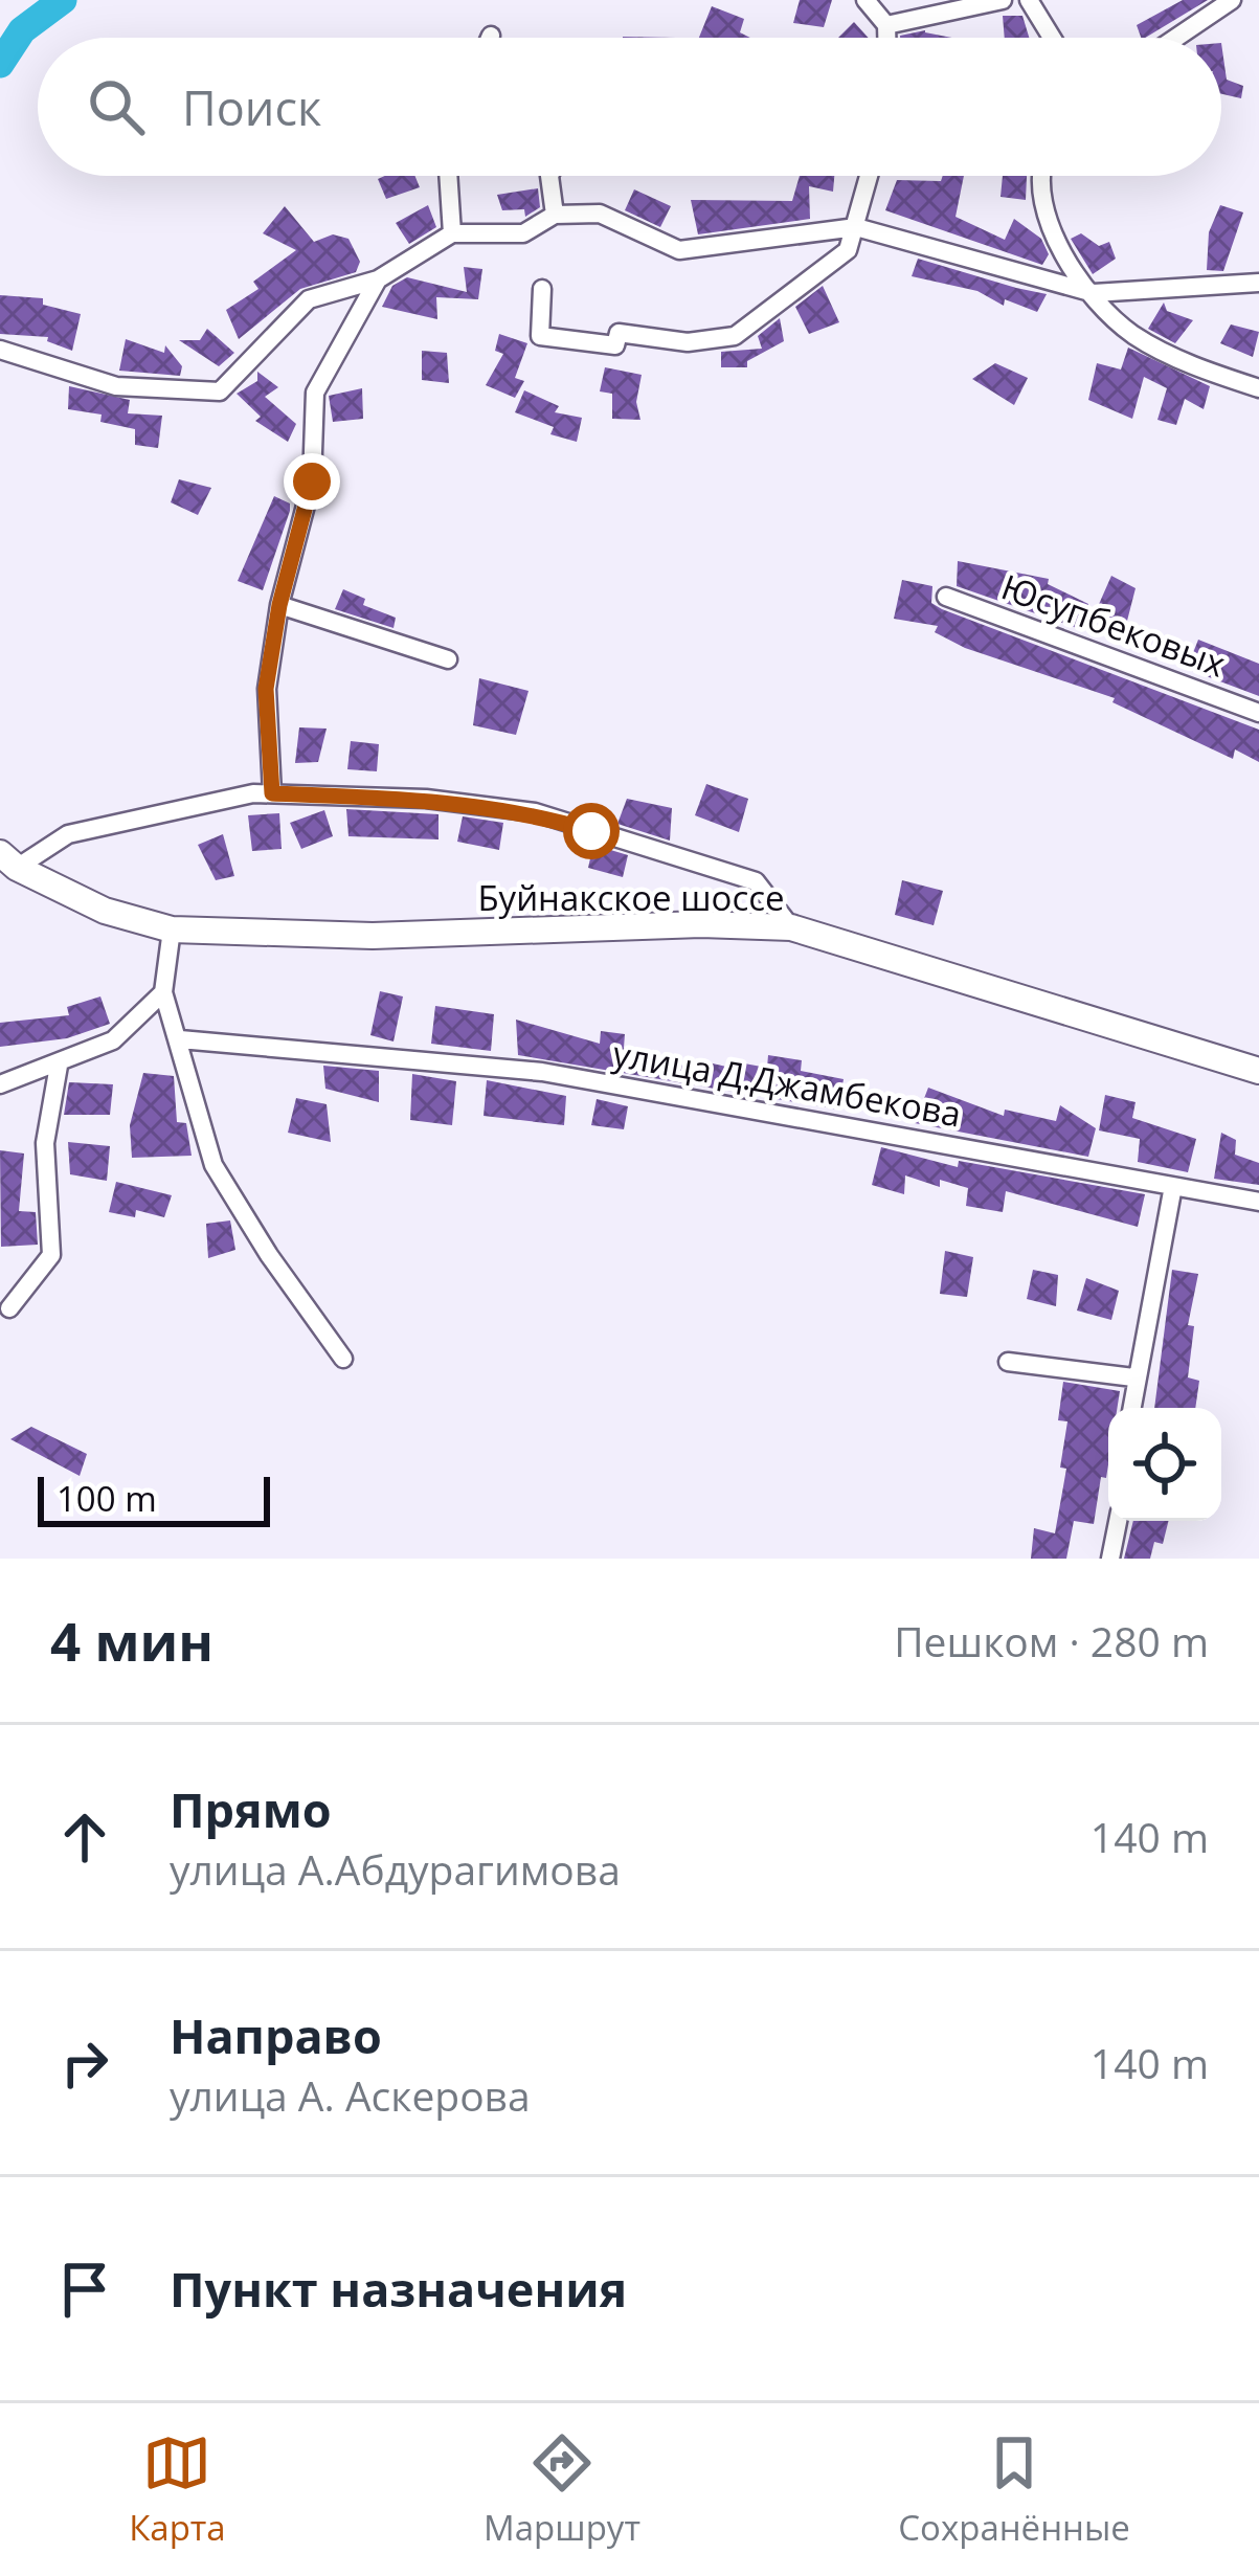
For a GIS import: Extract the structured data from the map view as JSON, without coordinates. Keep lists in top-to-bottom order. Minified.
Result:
{"streets":{"main road":["Буйнакское шоссе"],"street":["Юсупбековых","улица Д.Джамбекова"]},"scale_bar":"100 m","page":{"search":"Поиск","scale":"100 m","heading":["4 мин","Пешком · 280 m"],"list":[["Прямо","улица А.Абдурагимова","140 m"],["Направо","улица А. Аскерова","140 m"],"Пункт назначения"],"nav":["Карта","Маршрут","Сохранённые"]}}
